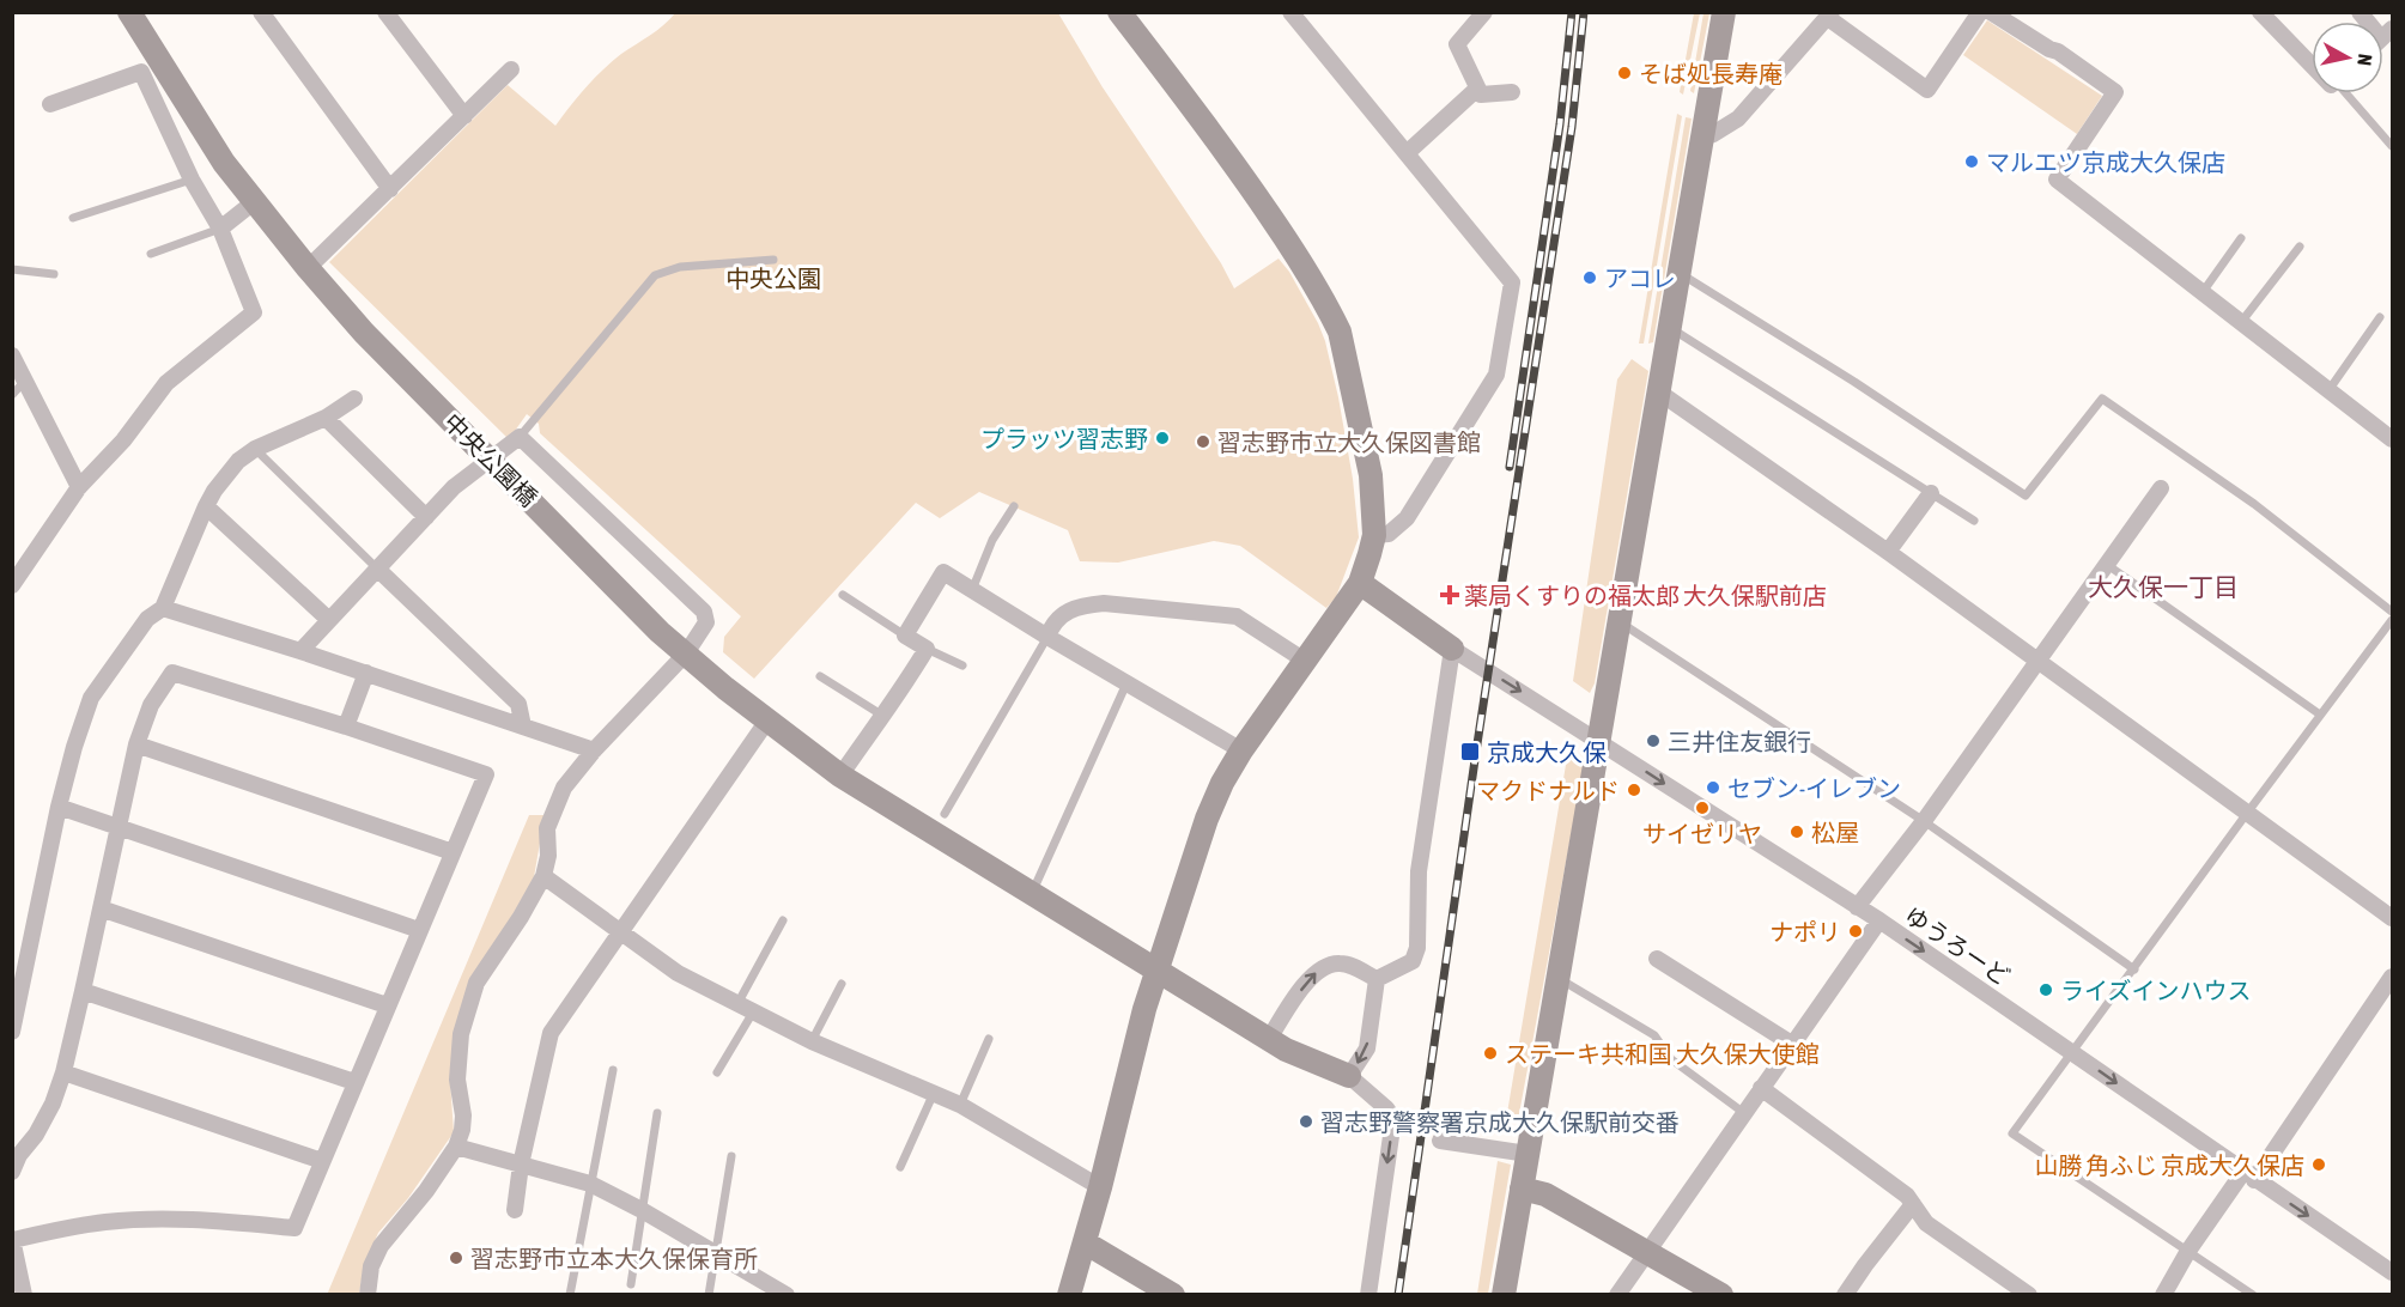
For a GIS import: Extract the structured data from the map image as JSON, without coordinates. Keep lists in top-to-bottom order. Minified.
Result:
{"streets":{"street":["中央公園橋","ゆうろーど"]},"one_way":["ゆうろーど"],"districts":["大久保一丁目"],"parks":["中央公園"],"places":{"other":["そば処長寿庵","マルエツ京成大久保店","アコレ","プラッツ習志野","習志野市立大久保図書館","三井住友銀行","セブン-イレブン","マクドナルド","サイゼリヤ","松屋","ナポリ","ライズインハウス","ステーキ共和国 大久保大使館","習志野警察署京成大久保駅前交番","山勝 角ふじ 京成大久保店","習志野市立本大久保保育所"],"health":["薬局くすりの福太郎 大久保駅前店"],"transit":["京成大久保"]},"north":"right"}
